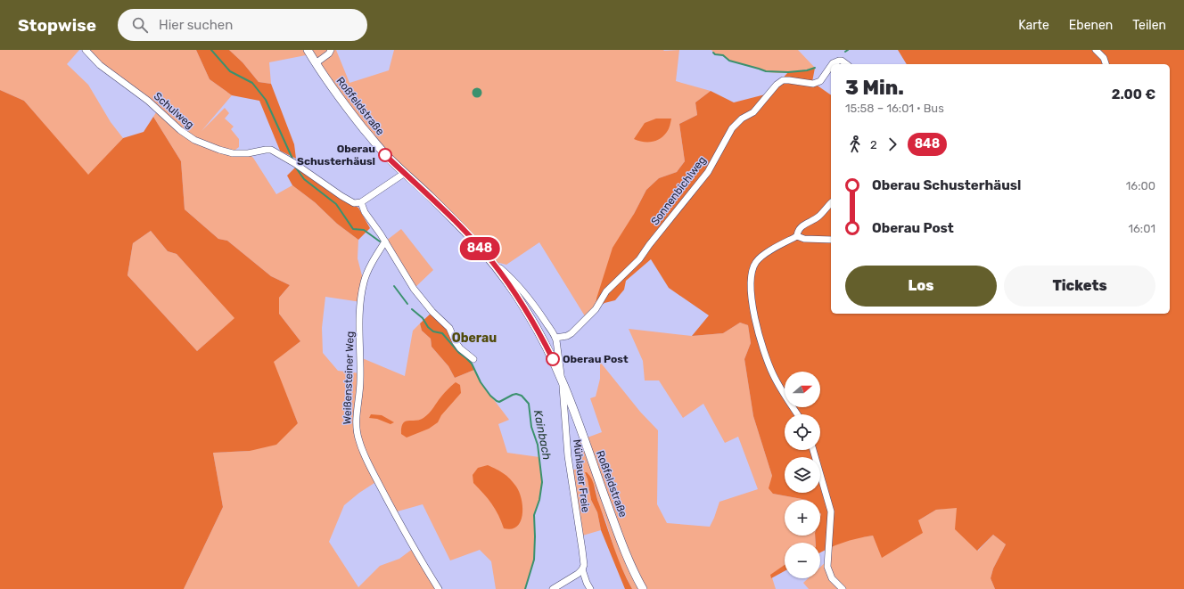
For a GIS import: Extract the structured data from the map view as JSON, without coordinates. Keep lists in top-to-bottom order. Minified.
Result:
{"streets":{"main road":["Roßfeldstraße"],"street":["Schulweg","Sonnenbichlweg","Weißensteiner Weg","Mühlauer Freie"]},"crossings":[["Roßfeldstraße","Sonnenbichlweg"],["Roßfeldstraße","Mühlauer Freie"]],"districts":["Oberau"],"water":["Kainbach"],"places":["Oberau Schusterhäusl","Oberau Post"],"lines":["bus line 848"],"north":"right","page":{"header":"Stopwise","search":"Hier suchen","nav":["Karte","Ebenen","Teilen"],"on_map":"848","heading":["3 Min.","15:58 – 16:01 · Bus","2.00 €"],"legs":["2","848"],"list":[{"name":"Oberau Schusterhäusl","value":"16:00"},{"name":"Oberau Post","value":"16:01"}],"buttons":["Los","Tickets"],"map_buttons":["+","−"]}}
